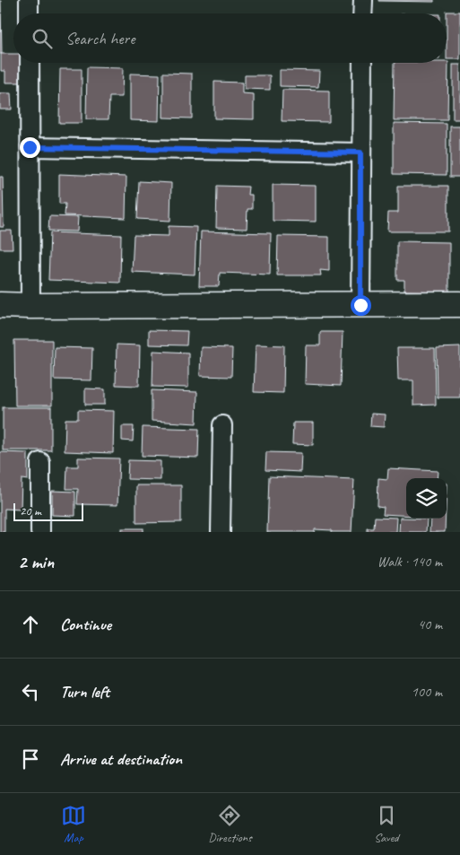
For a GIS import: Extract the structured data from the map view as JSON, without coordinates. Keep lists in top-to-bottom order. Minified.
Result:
{"scale_bar":"20 m","page":{"search":"Search here","scale":"20 m","heading":["2 min","Walk · 140 m"],"list":[["Continue","40 m"],["Turn left","100 m"],"Arrive at destination"],"nav":["Map","Directions","Saved"]}}
